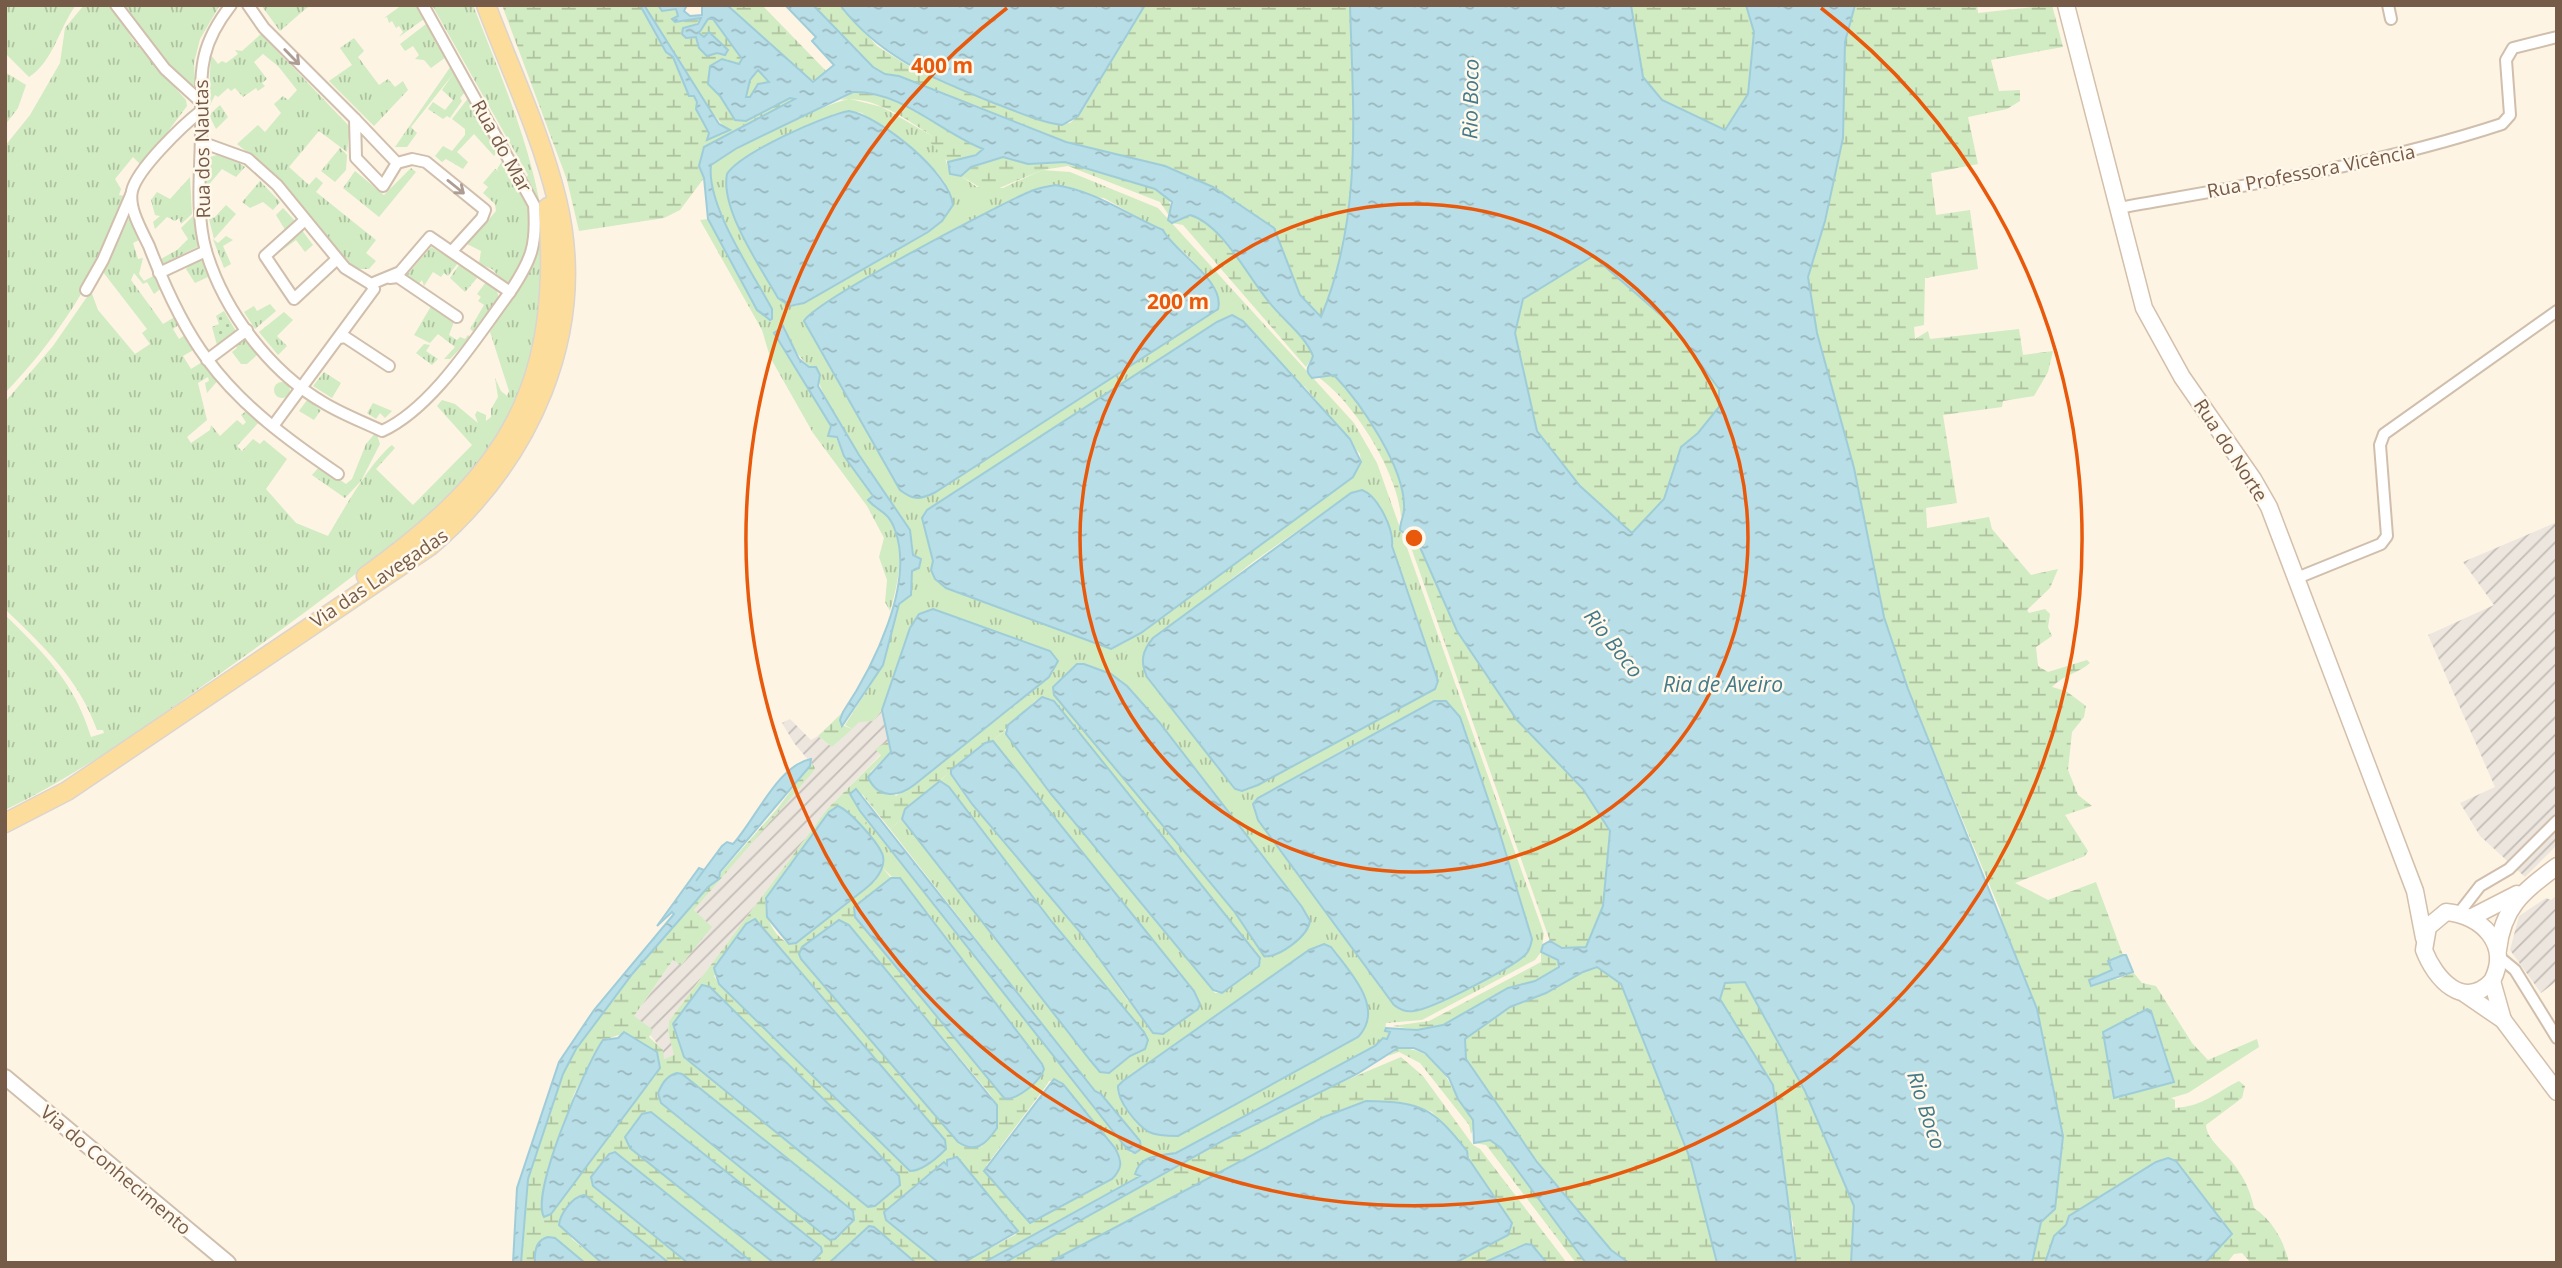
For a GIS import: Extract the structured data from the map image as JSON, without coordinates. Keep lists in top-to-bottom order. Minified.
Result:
{"streets":{"main road":["Rua do Norte","Via das Lavegadas"],"street":["Rua do Mar","Rua dos Nautas","Rua Professora Vicência","Via do Conhecimento"]},"crossings":[["Rua do Mar","Rua dos Nautas"],["Rua Professora Vicência","Rua do Norte"]],"water":["Rio Boco","Ria de Aveiro"],"rings":["400 m","200 m"]}
